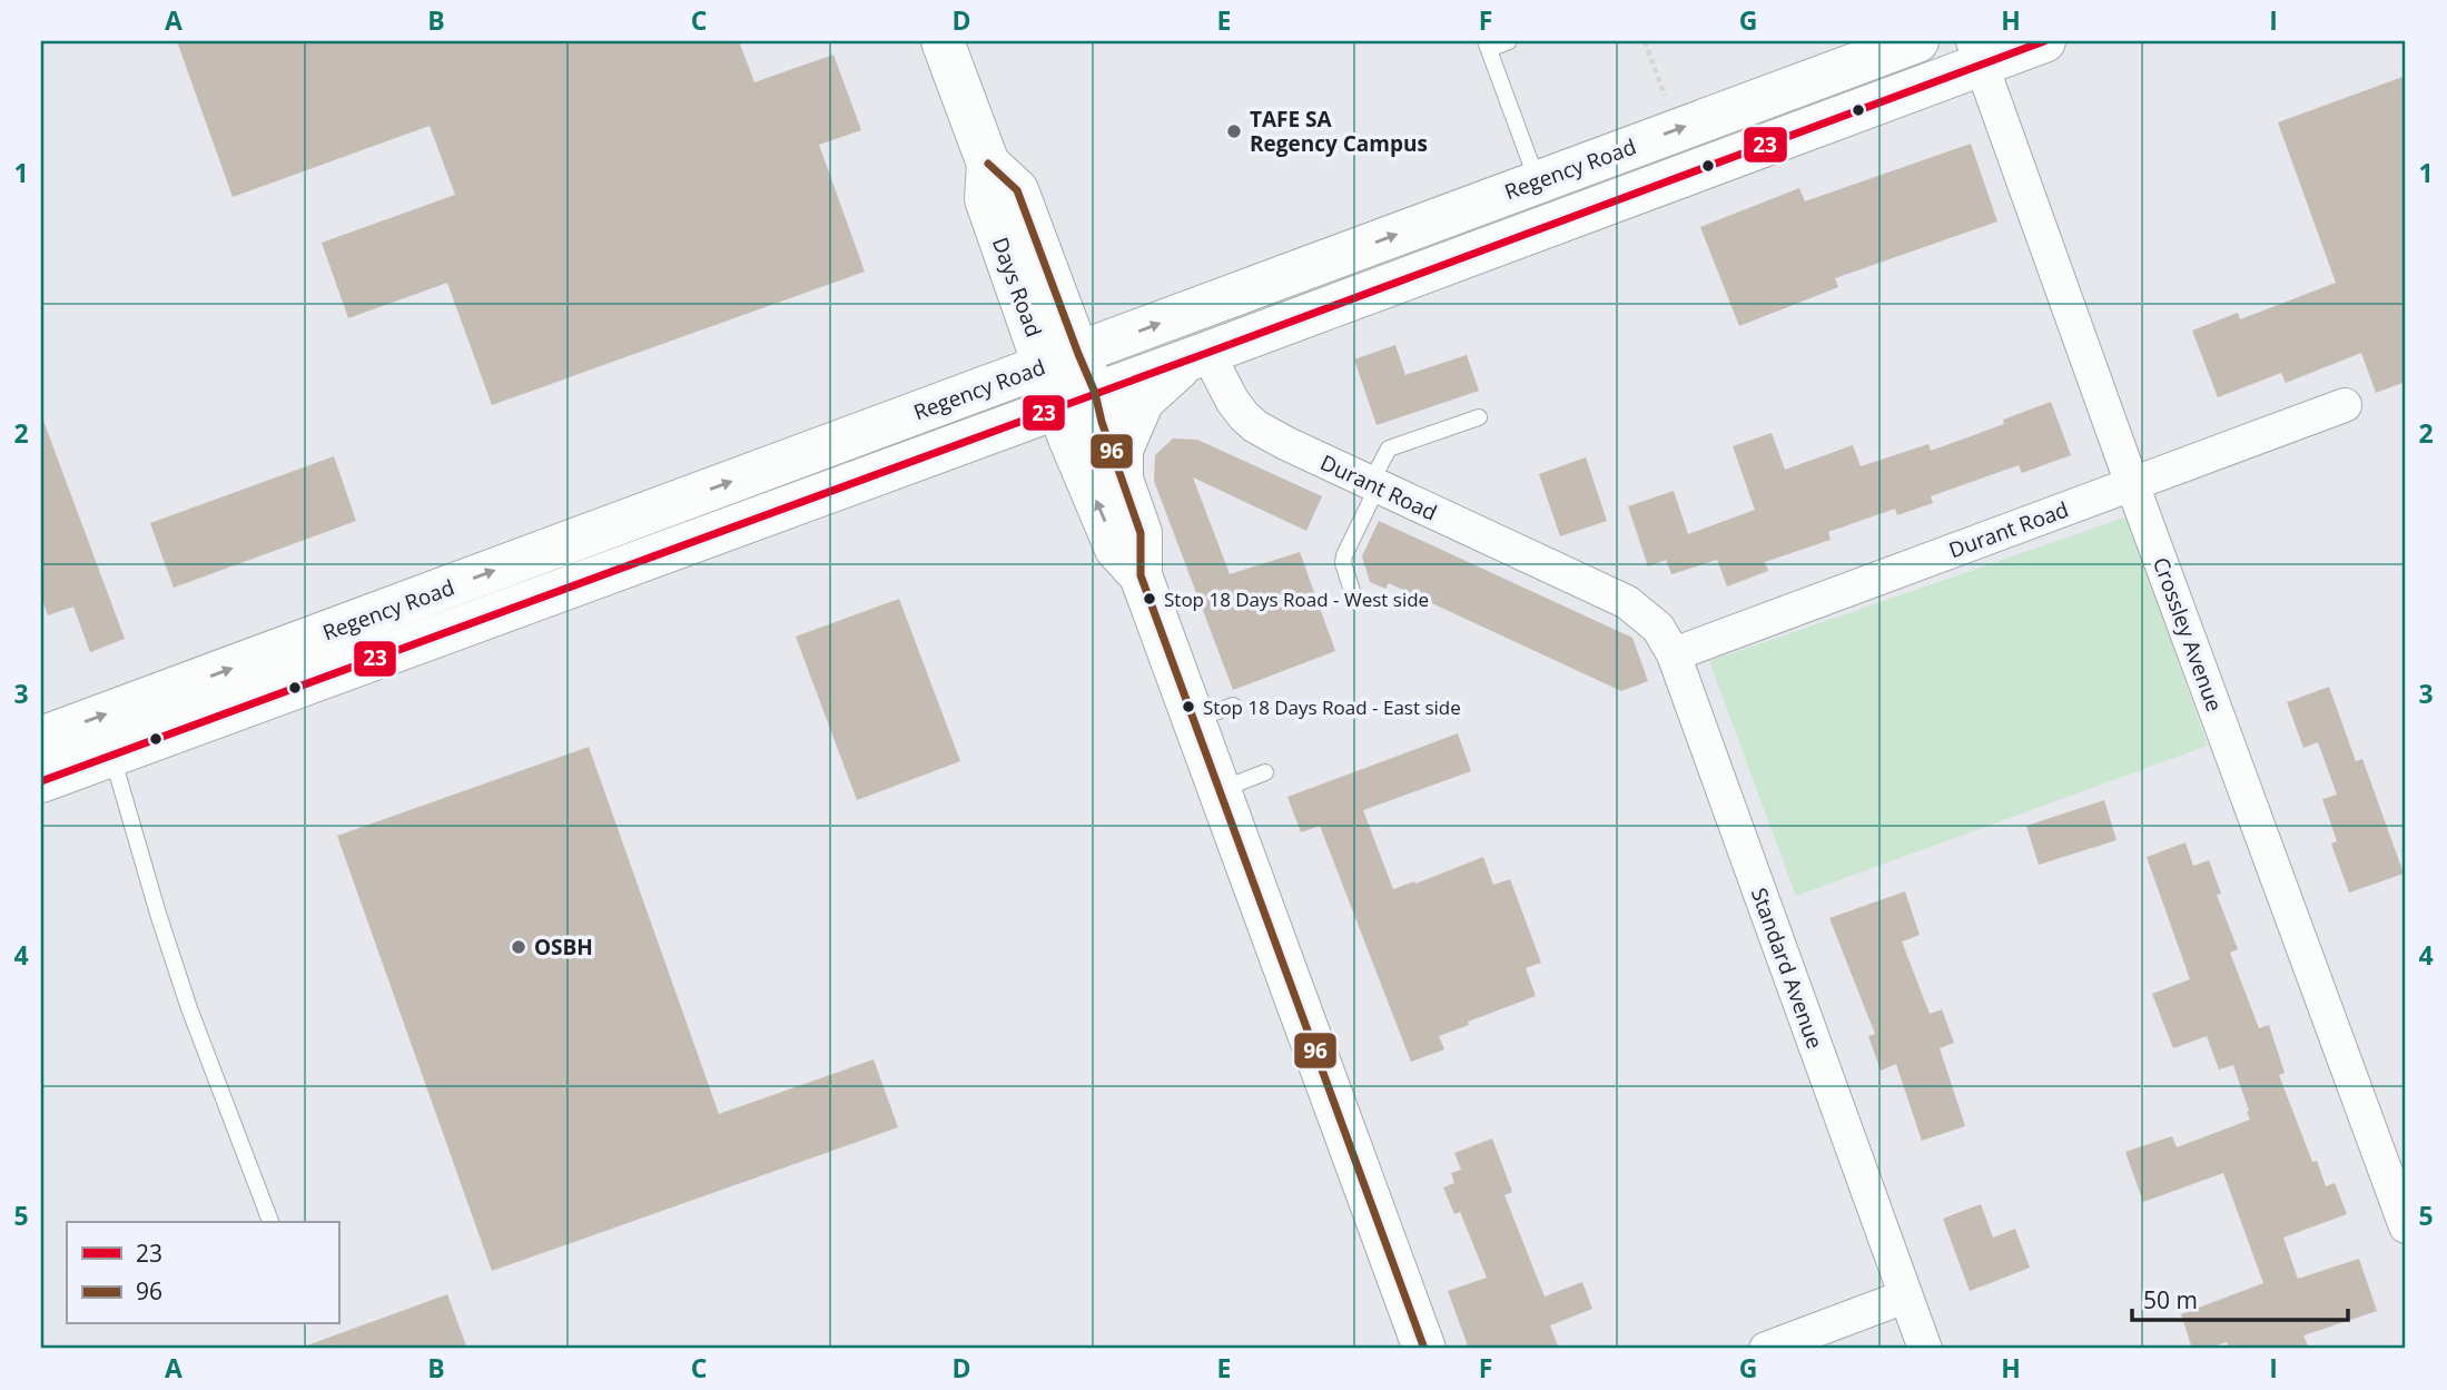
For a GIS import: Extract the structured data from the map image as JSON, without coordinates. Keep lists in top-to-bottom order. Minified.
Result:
{"streets":{"main road":["Regency Road","Days Road"],"street":["Durant Road","Crossley Avenue","Standard Avenue"]},"crossings":[["Regency Road","Days Road"],["Regency Road","Durant Road"],["Regency Road","Crossley Avenue"],["Durant Road","Crossley Avenue"],["Durant Road","Standard Avenue"]],"places":["TAFE SA Regency Campus","Stop 18 Days Road - West side","Stop 18 Days Road - East side","OSBH"],"lines":["transit line 23","transit line 96"],"legend":["23","96"],"scale_bar":"50 m","grid":{"columns":["A","B","C","D","E","F","G","H","I"],"rows":["1","2","3","4","5"]}}
